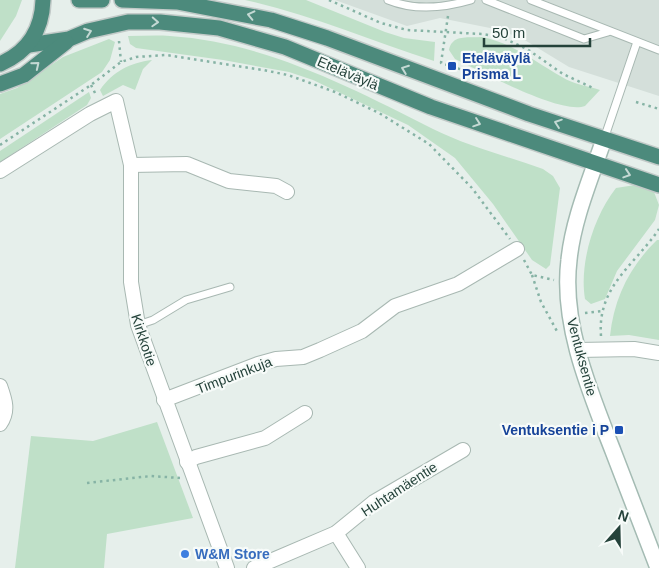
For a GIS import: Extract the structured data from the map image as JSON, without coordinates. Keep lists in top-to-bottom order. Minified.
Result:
{"streets":{"highway":["Eteläväylä"],"main road":["Ventuksentie"],"street":["Kirkkotie","Timpurinkuja","Huhtamäentie"]},"crossings":[["Eteläväylä","Ventuksentie"],["Kirkkotie","Timpurinkuja"]],"places":{"transit":["Eteläväylä Prisma L","Ventuksentie i P"],"other":["W&M Store"]},"scale_bar":"50 m","north":"top"}
